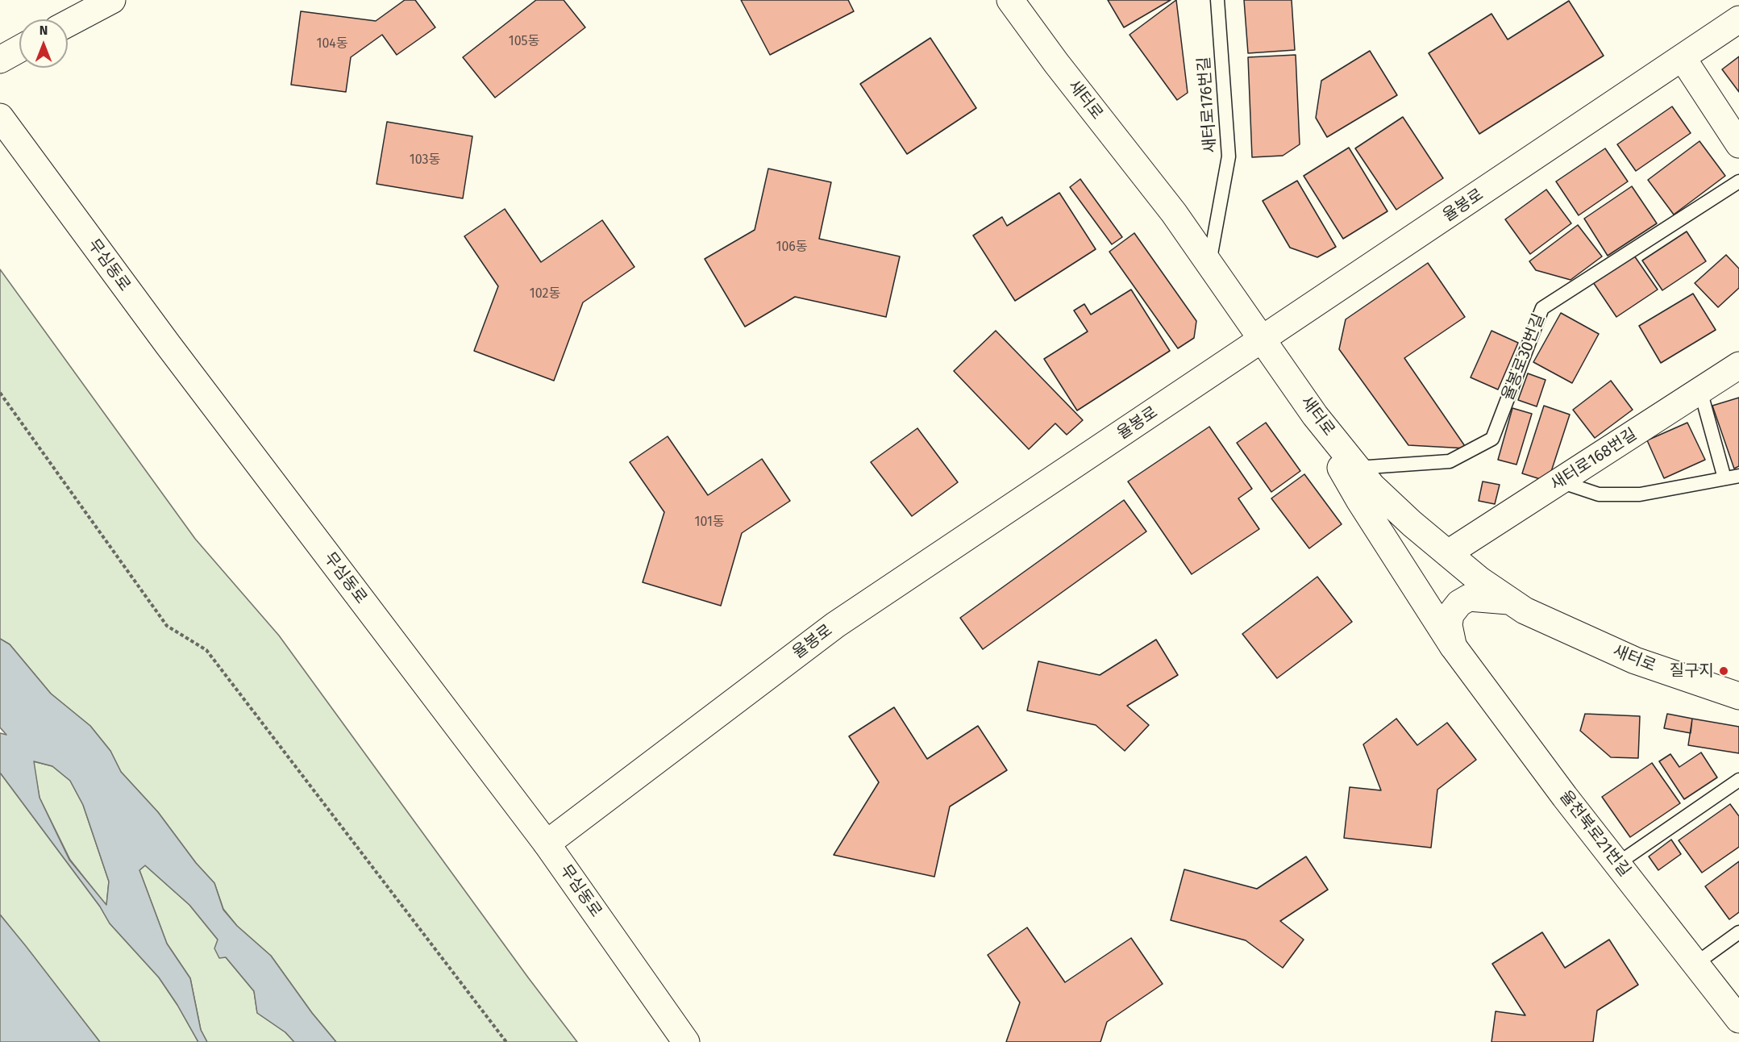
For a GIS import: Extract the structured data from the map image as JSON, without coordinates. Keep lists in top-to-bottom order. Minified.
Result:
{"streets":{"street":["새터로","율봉로","무심동로","새터로168번길","율천북로21번길"],"lane":["새터로176번길","율봉로30번길"]},"crossings":[["새터로","새터로176번길"],["새터로","율봉로"],["새터로","율봉로30번길"],["새터로","새터로168번길"],["새터로","율천북로21번길"],["율봉로","무심동로"]],"places":["질구지"],"house_numbers":["105동","104동","103동","106동","102동","101동"],"north":"top"}
